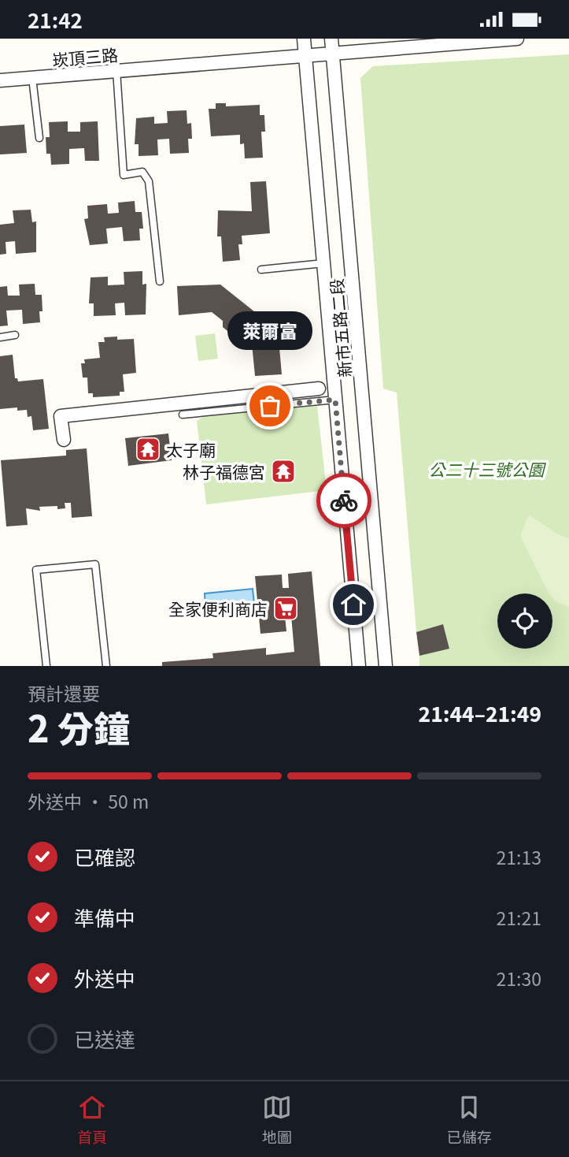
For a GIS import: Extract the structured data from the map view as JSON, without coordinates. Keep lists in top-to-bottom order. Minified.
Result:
{"streets":{"street":["崁頂三路","新市五路二段"]},"crossings":[["崁頂三路","新市五路二段"]],"parks":["公二十三號公園"],"places":{"other":["萊爾富"],"temple":["太子廟","林子福德宮"],"supermarket":["全家便利商店"]},"page":{"status":"21:42","bubble":"萊爾富","heading":["2 分鐘","預計還要","21:44–21:49"],"bar":"外送中 · 50 m","list":[["已確認","21:13"],["準備中","21:21"],["外送中","21:30"],"已送達"],"tabs":["首頁","地圖","已儲存"]}}
